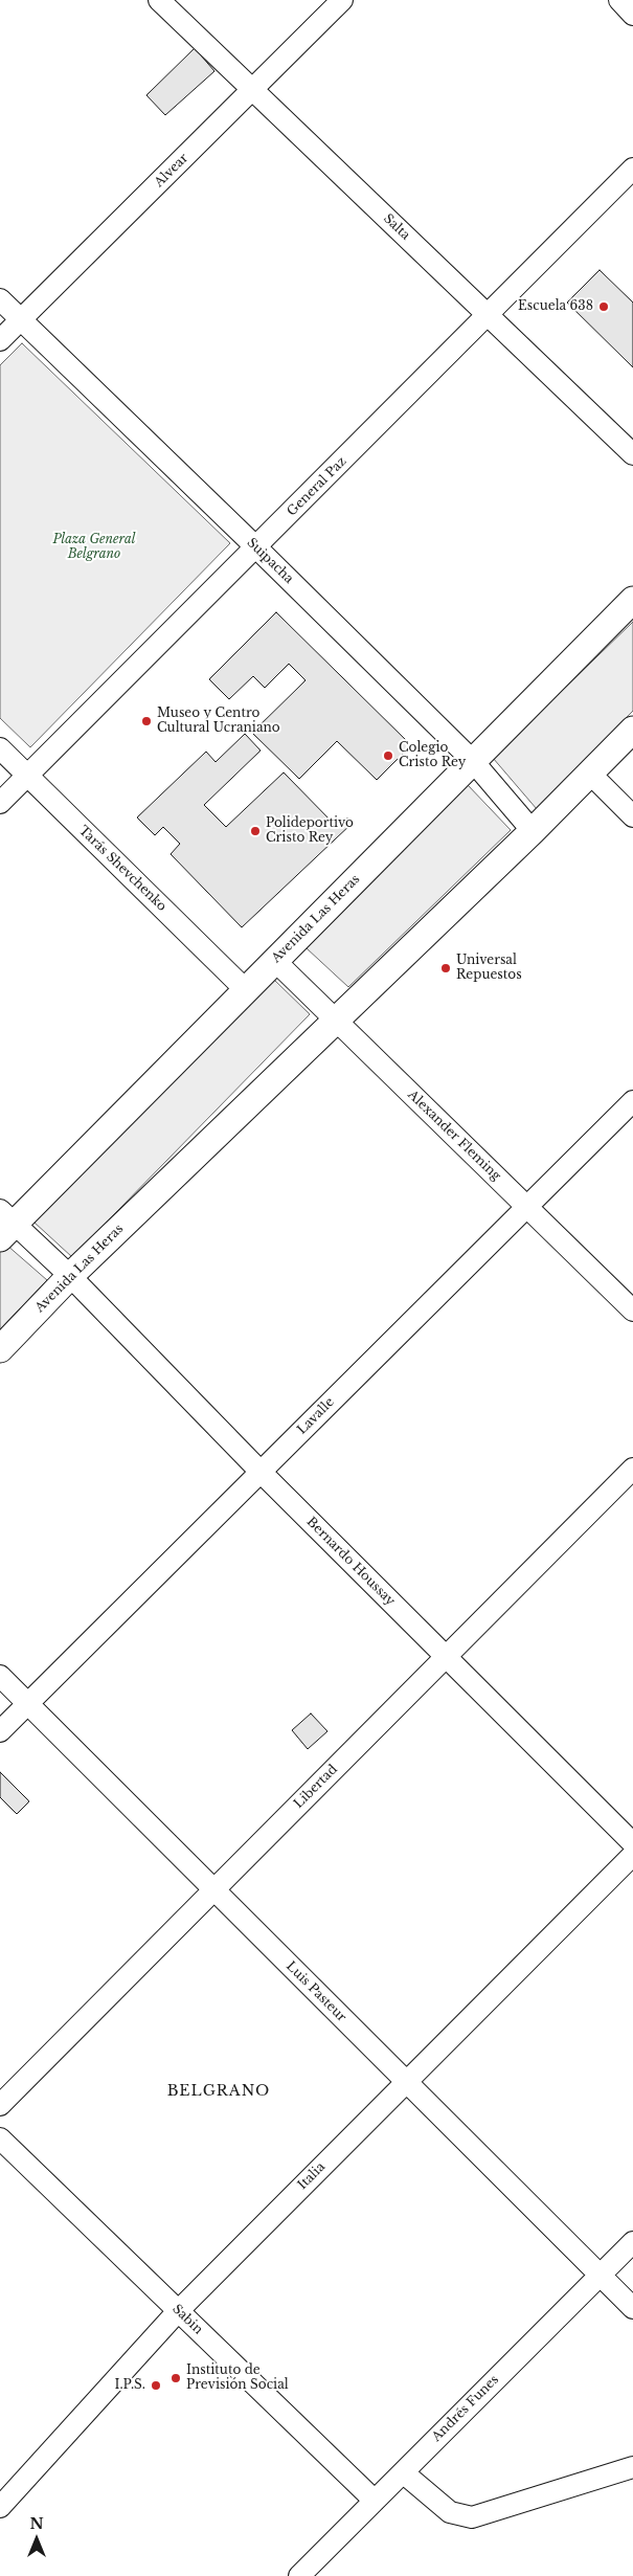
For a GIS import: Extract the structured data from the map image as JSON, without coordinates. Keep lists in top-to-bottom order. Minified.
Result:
{"streets":{"main road":["Avenida Las Heras"],"street":["Alvear","Salta","General Paz","Suipacha","Tarás Shevchenko","Alexander Fleming","Lavalle","Bernardo Houssay","Libertad","Luis Pasteur","Italia","Sabin","Andrés Funes"]},"crossings":[["Alvear","Salta"],["Alvear","Suipacha"],["Salta","General Paz"],["General Paz","Suipacha"],["General Paz","Tarás Shevchenko"],["Suipacha","Avenida Las Heras"],["Tarás Shevchenko","Avenida Las Heras"],["Avenida Las Heras","Alexander Fleming"],["Avenida Las Heras","Bernardo Houssay"],["Alexander Fleming","Lavalle"],["Lavalle","Bernardo Houssay"],["Lavalle","Luis Pasteur"],["Bernardo Houssay","Libertad"],["Libertad","Luis Pasteur"],["Luis Pasteur","Italia"],["Luis Pasteur","Andrés Funes"],["Italia","Sabin"],["Sabin","Andrés Funes"]],"districts":["BELGRANO"],"parks":["Plaza General Belgrano"],"places":["Escuela 638","Museo y Centro Cultural Ucraniano","Colegio Cristo Rey","Polideportivo Cristo Rey","Universal Repuestos","Instituto de Previsión Social","I.P.S."],"north":"top"}
